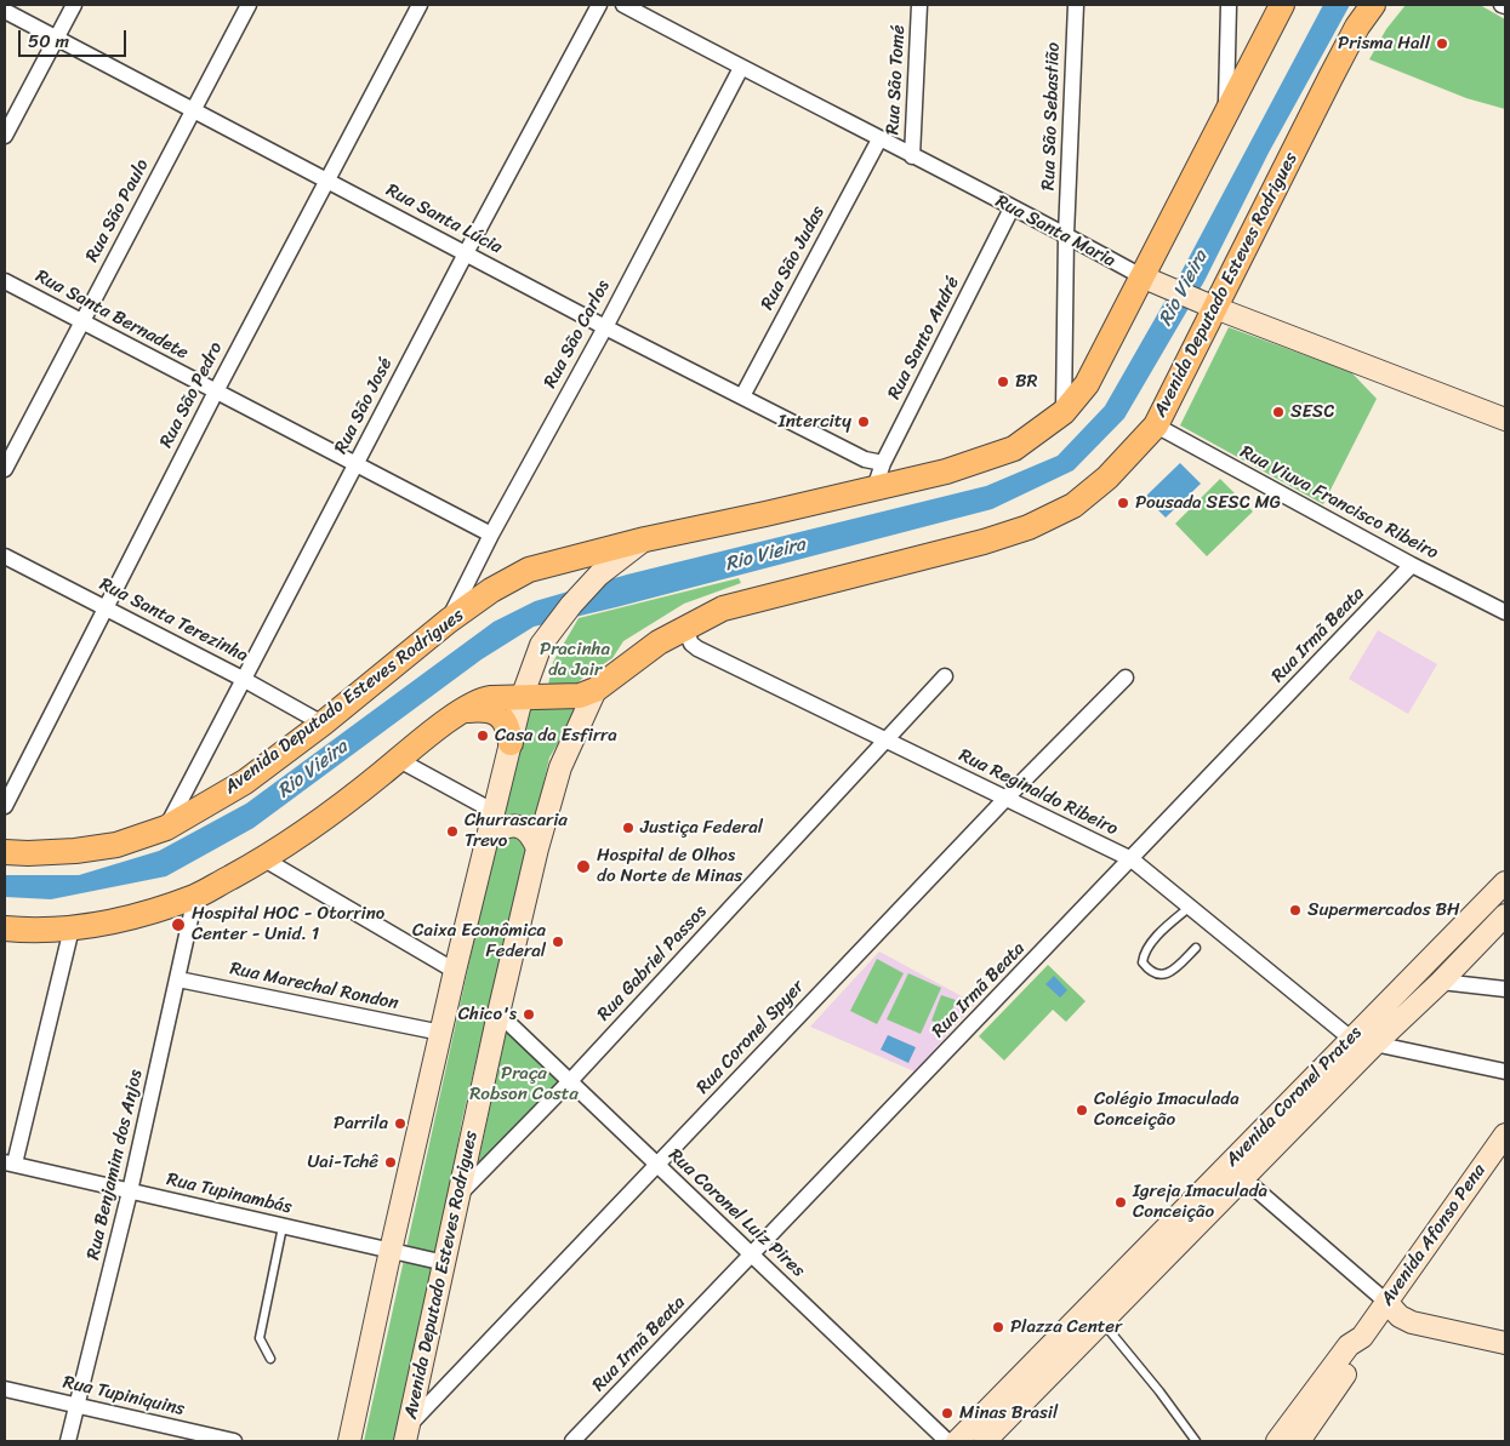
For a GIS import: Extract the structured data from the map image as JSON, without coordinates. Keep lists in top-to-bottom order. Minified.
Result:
{"streets":{"main road":["Rua Santa Maria","Avenida Deputado Esteves Rodrigues","Avenida Coronel Prates","Avenida Afonso Pena"],"street":["Rua São Tomé","Rua São Sebastião","Rua São Paulo","Rua Santa Lúcia","Rua São Judas","Rua Santa Bernadete","Rua São Carlos","Rua Santo André","Rua São Pedro","Rua São José","Rua Viuva Francisco Ribeiro","Rua Santa Terezinha","Rua Irmã Beata","Rua Reginaldo Ribeiro","Rua Gabriel Passos","Rua Marechal Rondon","Rua Coronel Spyer","Rua Benjamim dos Anjos","Rua Tupinambás","Rua Coronel Luiz Pires","Rua Tupiniquins"]},"crossings":[["Rua São Tomé","Rua Santa Maria"],["Rua São Sebastião","Rua Santa Maria"],["Rua São Sebastião","Avenida Deputado Esteves Rodrigues"],["Rua São Paulo","Rua Santa Lúcia"],["Rua São Paulo","Rua Santa Bernadete"],["Rua Santa Lúcia","Rua São Judas"],["Rua Santa Lúcia","Rua São Carlos"],["Rua Santa Lúcia","Rua Santo André"],["Rua Santa Lúcia","Rua São Pedro"],["Rua Santa Lúcia","Rua São José"],["Rua Santa Maria","Rua São Judas"],["Rua Santa Maria","Avenida Deputado Esteves Rodrigues"],["Rua Santa Maria","Rua São Carlos"],["Rua Santa Maria","Rua Santo André"],["Avenida Deputado Esteves Rodrigues","Rua São Carlos"],["Avenida Deputado Esteves Rodrigues","Rua Santo André"],["Avenida Deputado Esteves Rodrigues","Rua São José"],["Avenida Deputado Esteves Rodrigues","Rua Viuva Francisco Ribeiro"],["Avenida Deputado Esteves Rodrigues","Rua Santa Terezinha"],["Avenida Deputado Esteves Rodrigues","Rua Reginaldo Ribeiro"],["Avenida Deputado Esteves Rodrigues","Rua Gabriel Passos"],["Avenida Deputado Esteves Rodrigues","Rua Marechal Rondon"],["Avenida Deputado Esteves Rodrigues","Rua Coronel Spyer"],["Avenida Deputado Esteves Rodrigues","Rua Benjamim dos Anjos"],["Avenida Deputado Esteves Rodrigues","Rua Tupinambás"],["Avenida Deputado Esteves Rodrigues","Rua Coronel Luiz Pires"],["Rua Santa Bernadete","Rua São Carlos"],["Rua Santa Bernadete","Rua São Pedro"],["Rua Santa Bernadete","Rua São José"],["Rua São Pedro","Rua Santa Terezinha"],["Rua São José","Rua Santa Terezinha"],["Rua Viuva Francisco Ribeiro","Rua Irmã Beata"],["Rua Irmã Beata","Rua Reginaldo Ribeiro"],["Rua Irmã Beata","Rua Coronel Luiz Pires"],["Rua Reginaldo Ribeiro","Rua Gabriel Passos"],["Rua Reginaldo Ribeiro","Rua Coronel Spyer"],["Rua Reginaldo Ribeiro","Avenida Coronel Prates"],["Rua Gabriel Passos","Rua Coronel Luiz Pires"],["Rua Marechal Rondon","Rua Benjamim dos Anjos"],["Rua Coronel Spyer","Rua Coronel Luiz Pires"],["Rua Benjamim dos Anjos","Rua Tupinambás"],["Rua Benjamim dos Anjos","Rua Tupiniquins"]],"water":["Rio Vieira"],"parks":["Pracinha da Jair","Praça Robson Costa"],"places":["Prisma Hall","BR","SESC","Intercity","Pousada SESC MG","Casa da Esfirra","Justiça Federal","Churrascaria Trevo","Hospital de Olhos do Norte de Minas","Supermercados BH","Hospital HOC - Otorrino Center - Unid. 1","Caixa Econômica Federal","Chico's","Colégio Imaculada Conceição","Parrila","Uai-Tchê","Igreja Imaculada Conceição","Plazza Center","Minas Brasil"],"scale_bar":"50 m"}
